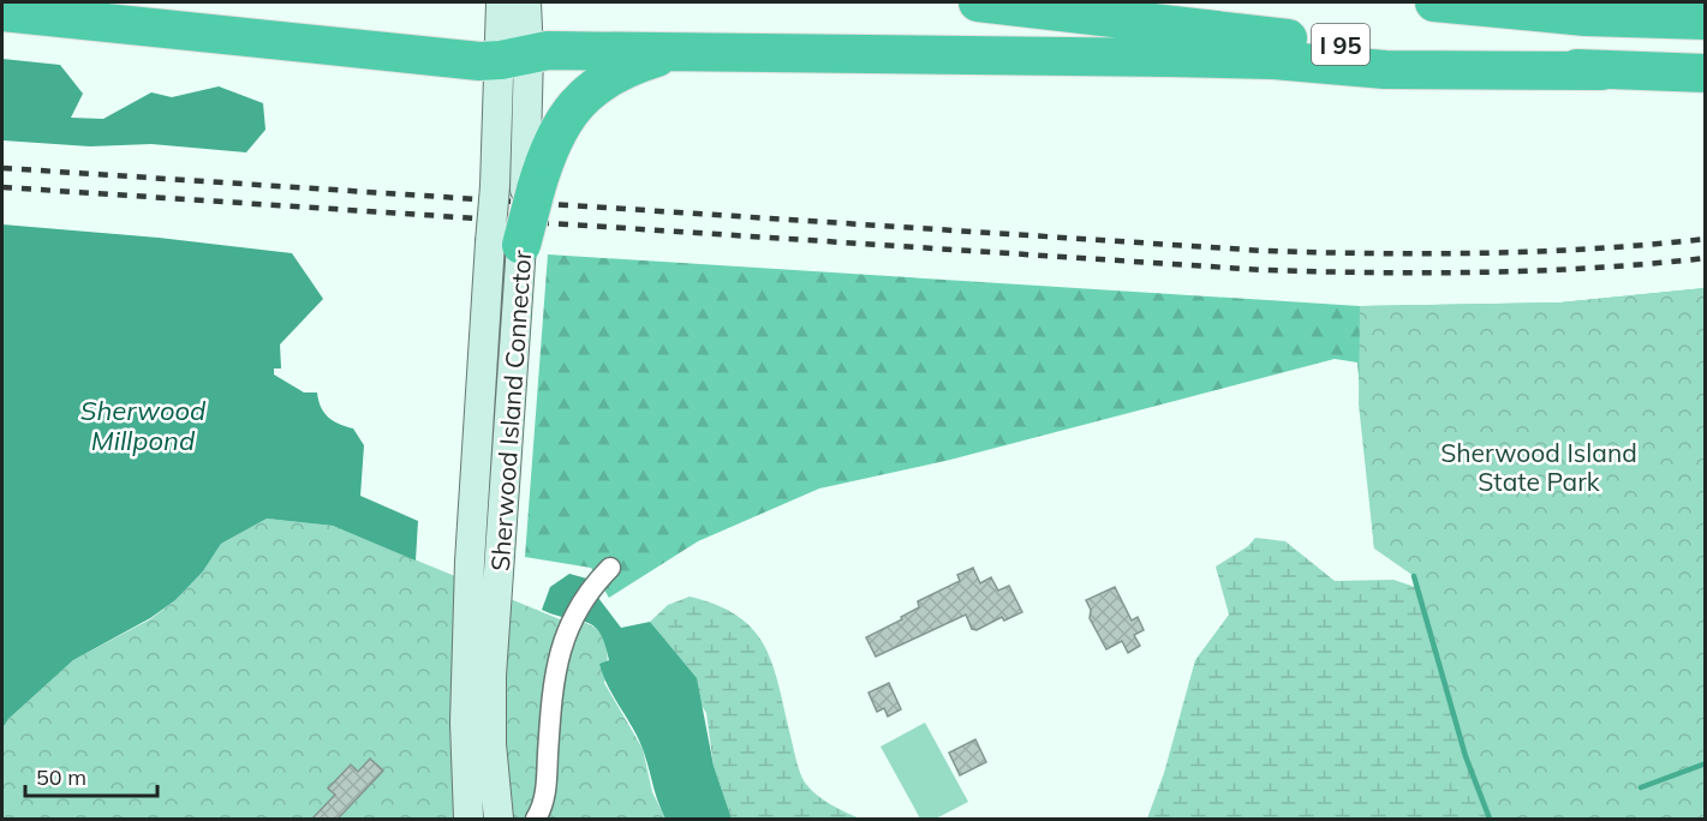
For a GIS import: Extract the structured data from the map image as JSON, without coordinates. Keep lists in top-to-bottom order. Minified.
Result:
{"streets":{"highway":["I 95"],"street":["Sherwood Island Connector"]},"water":["Sherwood Millpond"],"parks":["Sherwood Island State Park"],"scale_bar":"50 m"}
